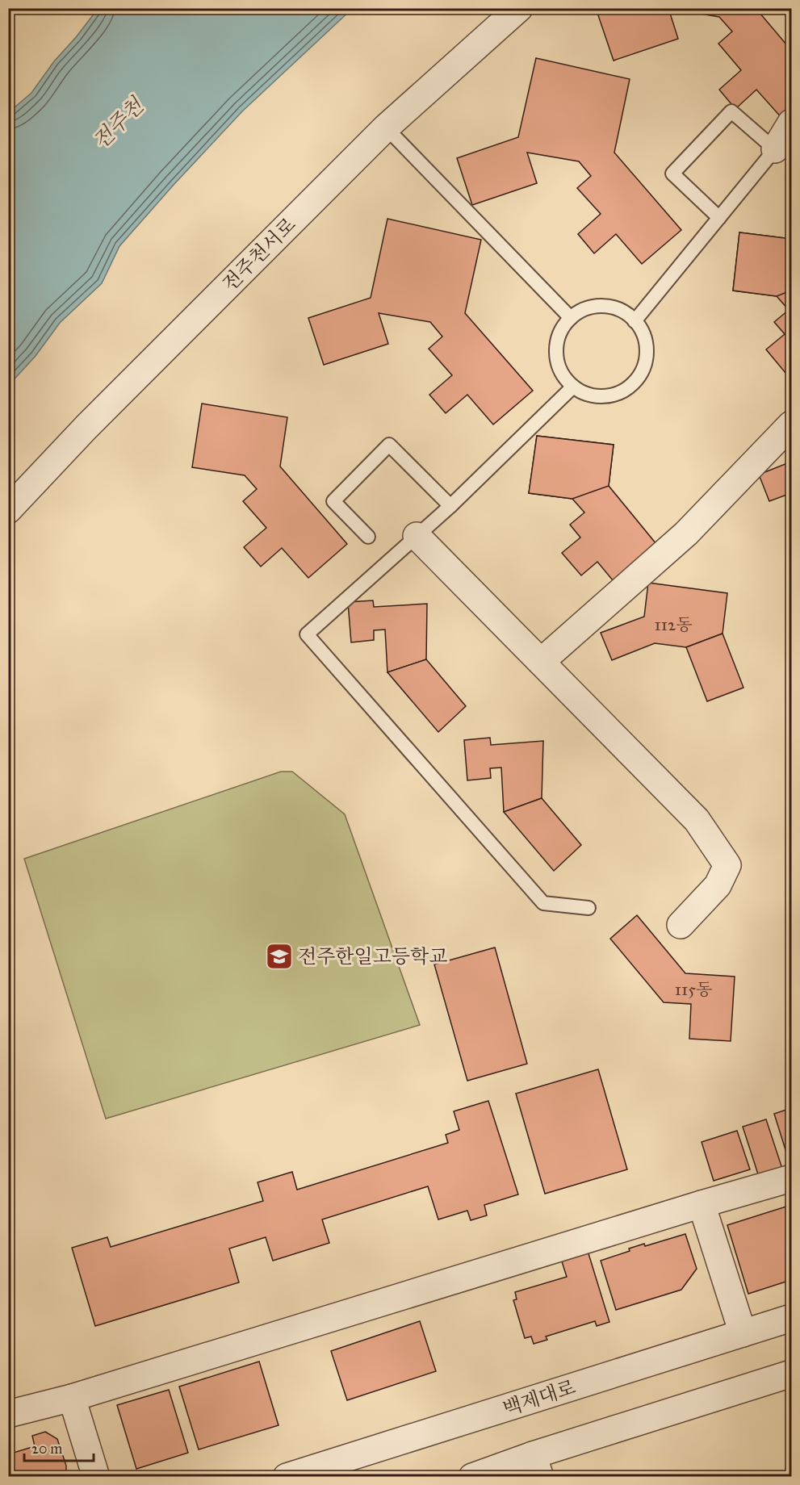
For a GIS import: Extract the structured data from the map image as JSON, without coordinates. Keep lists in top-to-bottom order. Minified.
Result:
{"streets":{"street":["전주천서로","백제대로"]},"water":["전주천"],"places":{"school or university":["전주한일고등학교"]},"house_numbers":["112동","115동"],"scale_bar":"20 m"}
